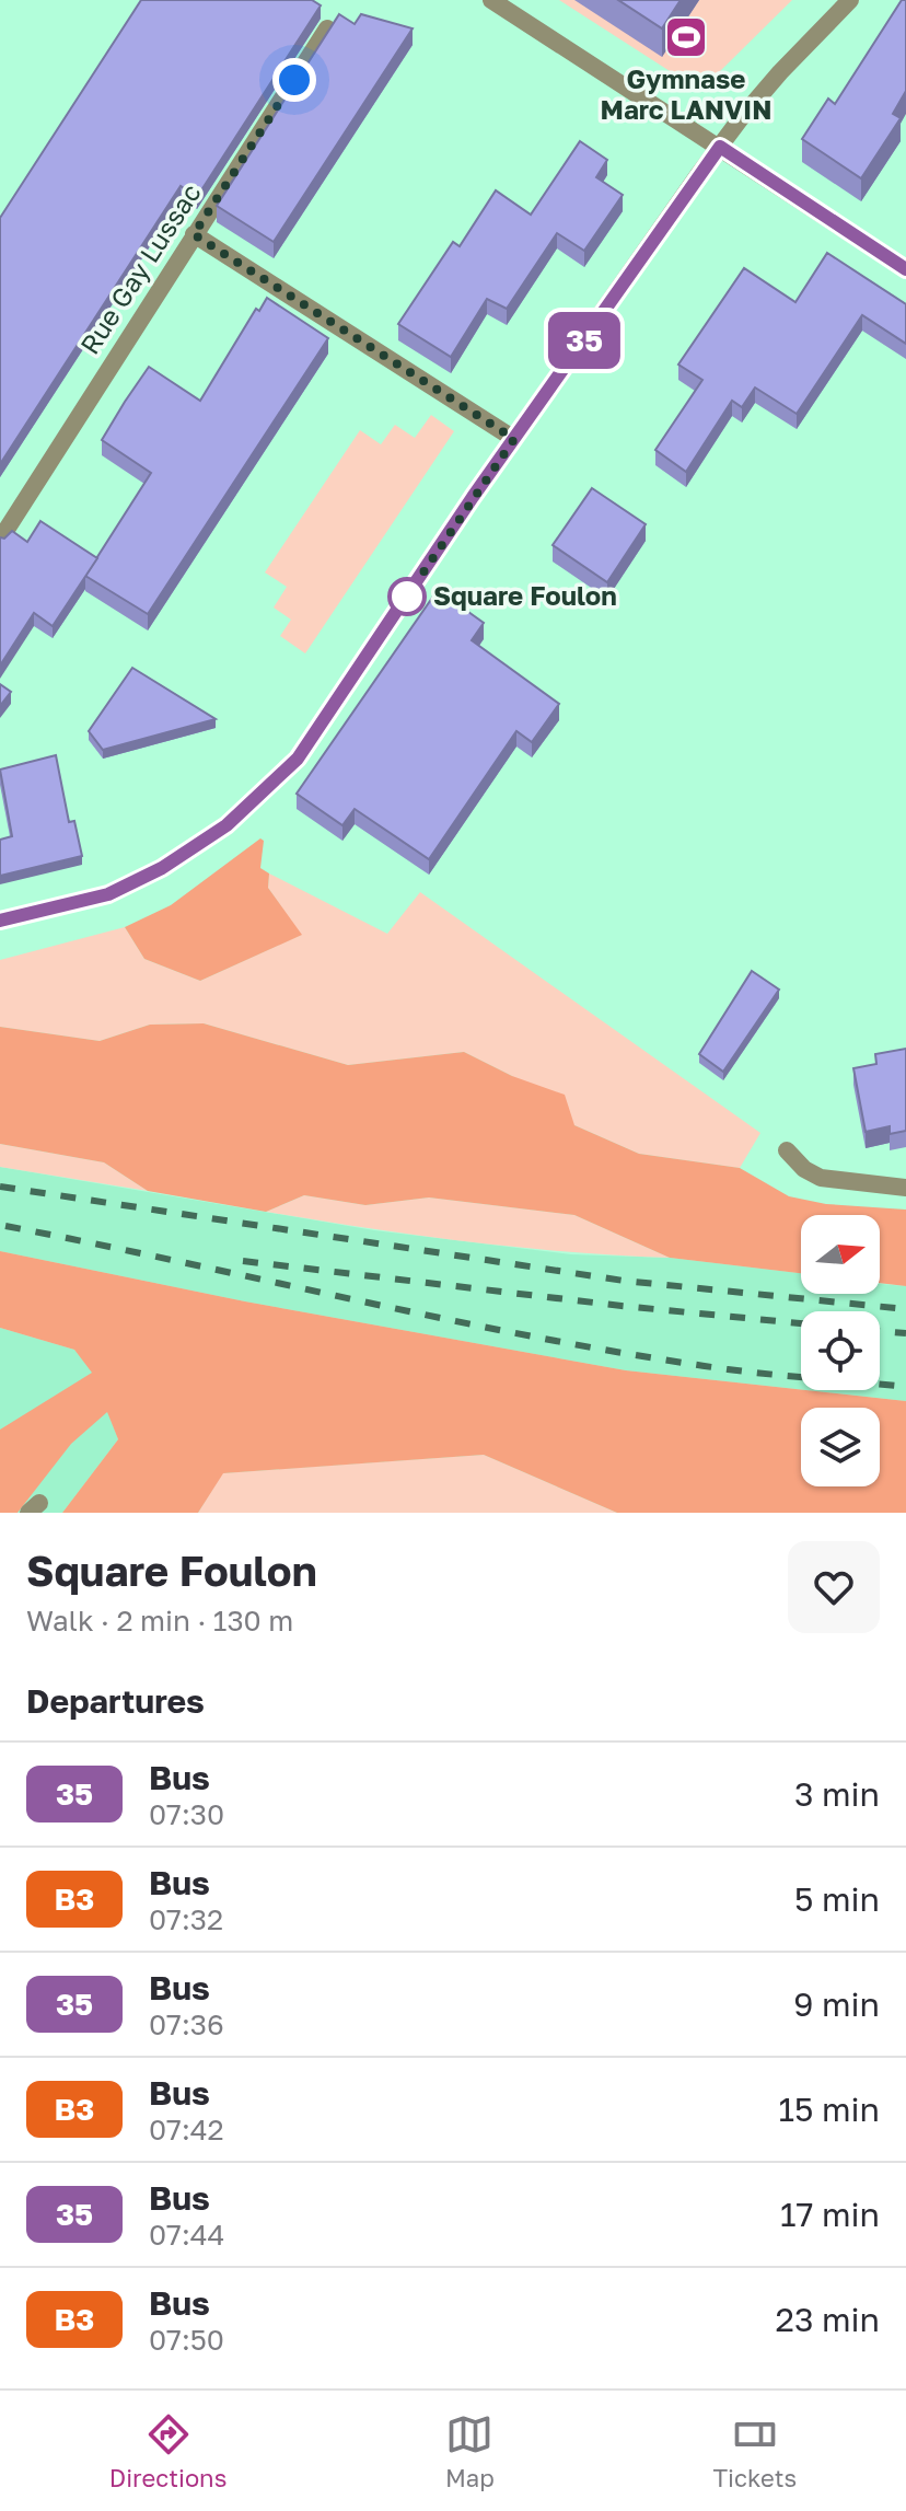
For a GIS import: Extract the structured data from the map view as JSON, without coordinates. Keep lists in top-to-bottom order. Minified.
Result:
{"streets":{"street":["Rue Gay Lussac"]},"places":{"sports":["Gymnase Marc LANVIN"],"other":["Square Foulon"]},"lines":["bus line 35"],"north":"right","page":{"on_map":"35","heading":[["Square Foulon","Walk · 2 min · 130 m"],"Departures"],"list":[{"mark":"35","name":"Bus","note":"07:30","value":"3 min"},{"mark":"B3","name":"Bus","note":"07:32","value":"5 min"},{"mark":"35","name":"Bus","note":"07:36","value":"9 min"},{"mark":"B3","name":"Bus","note":"07:42","value":"15 min"},{"mark":"35","name":"Bus","note":"07:44","value":"17 min"},{"mark":"B3","name":"Bus","note":"07:50","value":"23 min"}],"tabs":["Directions","Map","Tickets"]}}
